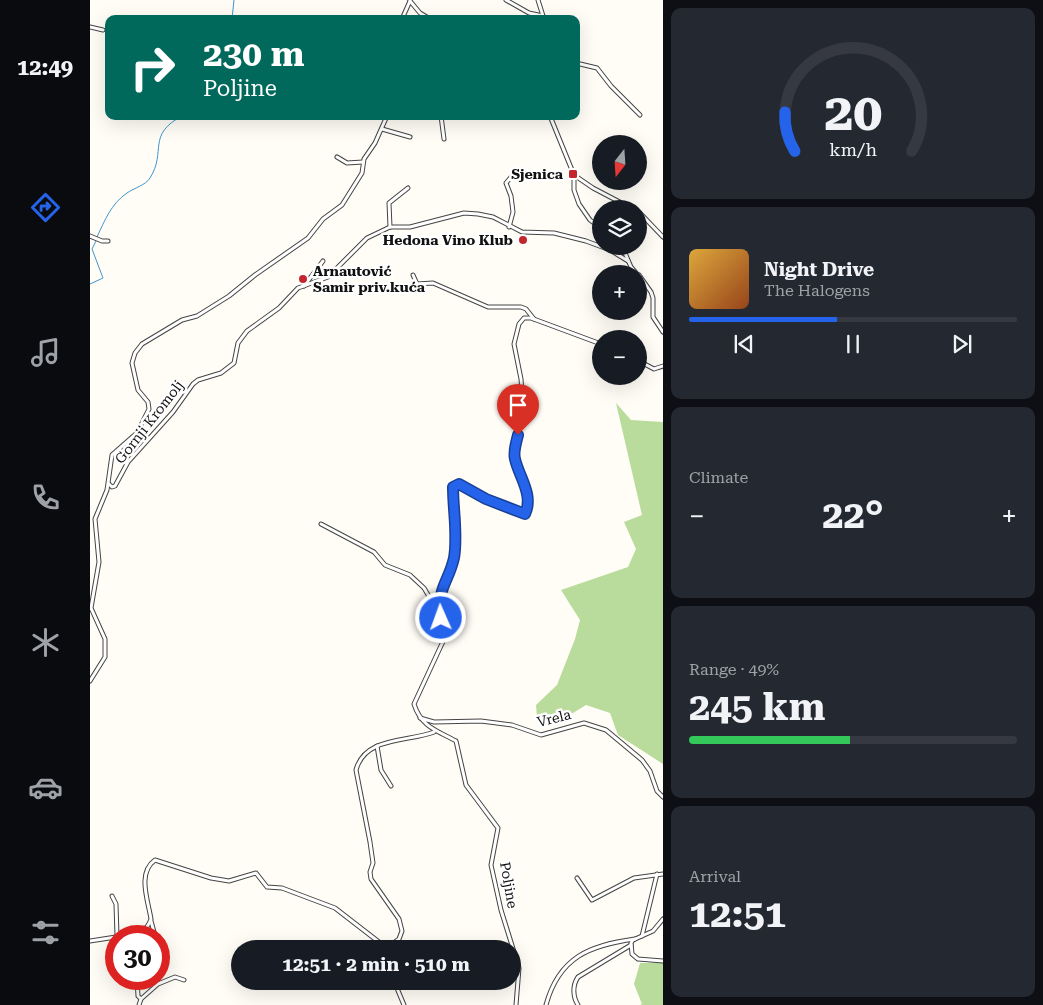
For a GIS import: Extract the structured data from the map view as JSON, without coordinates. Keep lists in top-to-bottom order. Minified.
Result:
{"streets":{"street":["Gornji Kromolj","Vrela","Poljine"]},"crossings":[["Vrela","Poljine"]],"places":{"transit":["Sjenica"],"other":["Hedona Vino Klub","Arnautović Samir priv.kuća"]},"north":"bottom","page":{"tabs":"12:49","turn":["230 m","Poljine"],"map_buttons":["+","−"],"song":["Night Drive","The Halogens"],"tile":["Climate",["Range · 49%","245 km"],["Arrival","12:51"]],"heat":["−","22°","+"],"limit":"30","trip":"12:51 · 2 min · 510 m","gauge":["20","km/h"]}}
